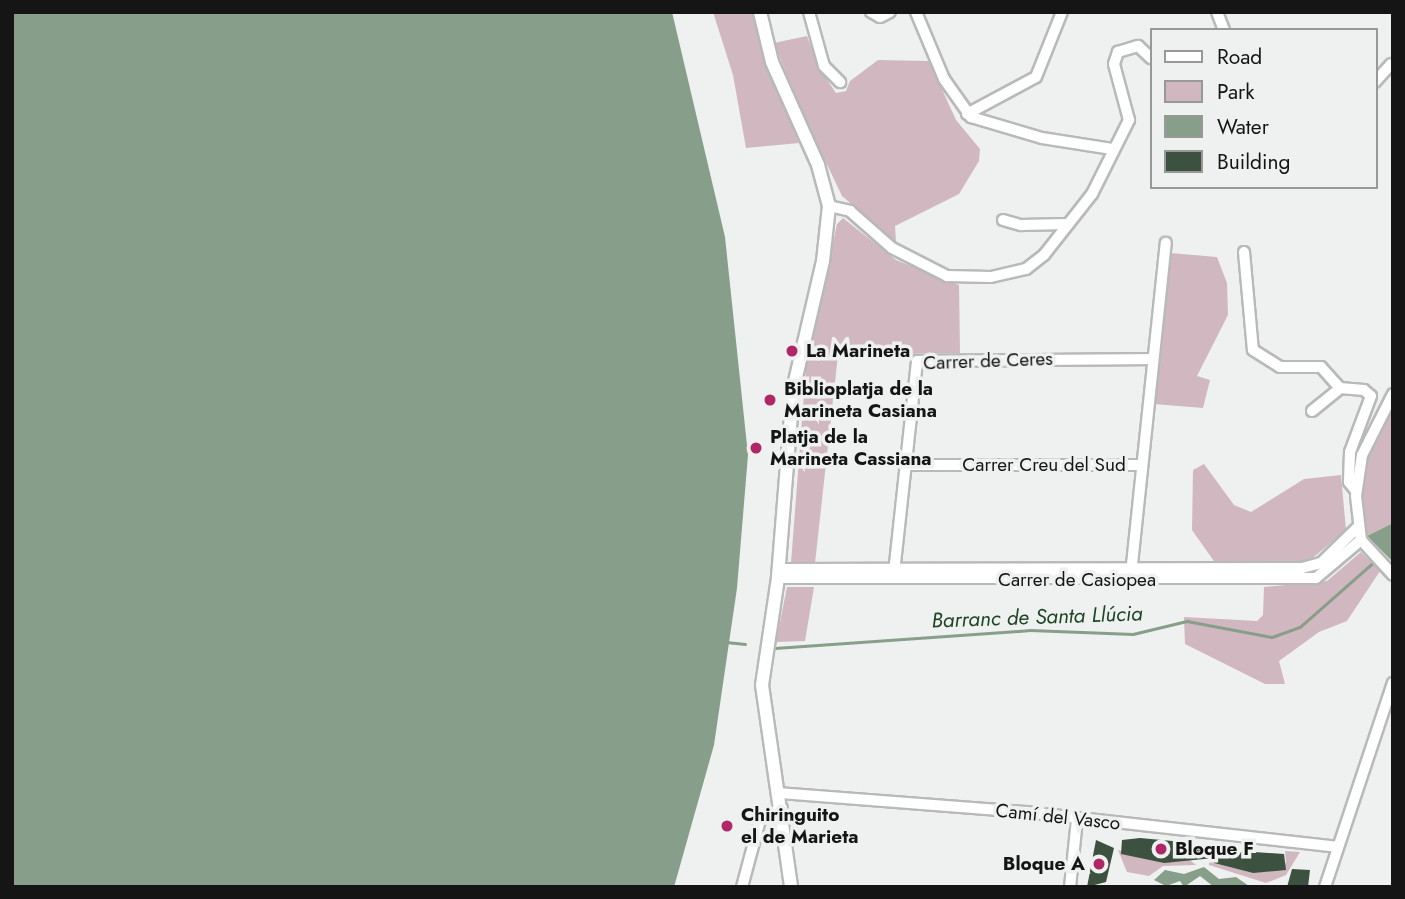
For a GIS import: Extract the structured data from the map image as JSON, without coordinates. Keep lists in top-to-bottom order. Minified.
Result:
{"streets":{"street":["Carrer de Ceres","Carrer Creu del Sud","Carrer de Casiopea","Camí del Vasco"]},"crossings":[["Carrer de Ceres","Carrer Creu del Sud"],["Carrer de Ceres","Carrer de Casiopea"]],"water":["Barranc de Santa Llúcia"],"places":["La Marineta","Biblioplatja de la Marineta Casiana","Platja de la Marineta Cassiana","Chiringuito el de Marieta","Bloque F","Bloque A"],"legend":["Road","Park","Water","Building"]}
